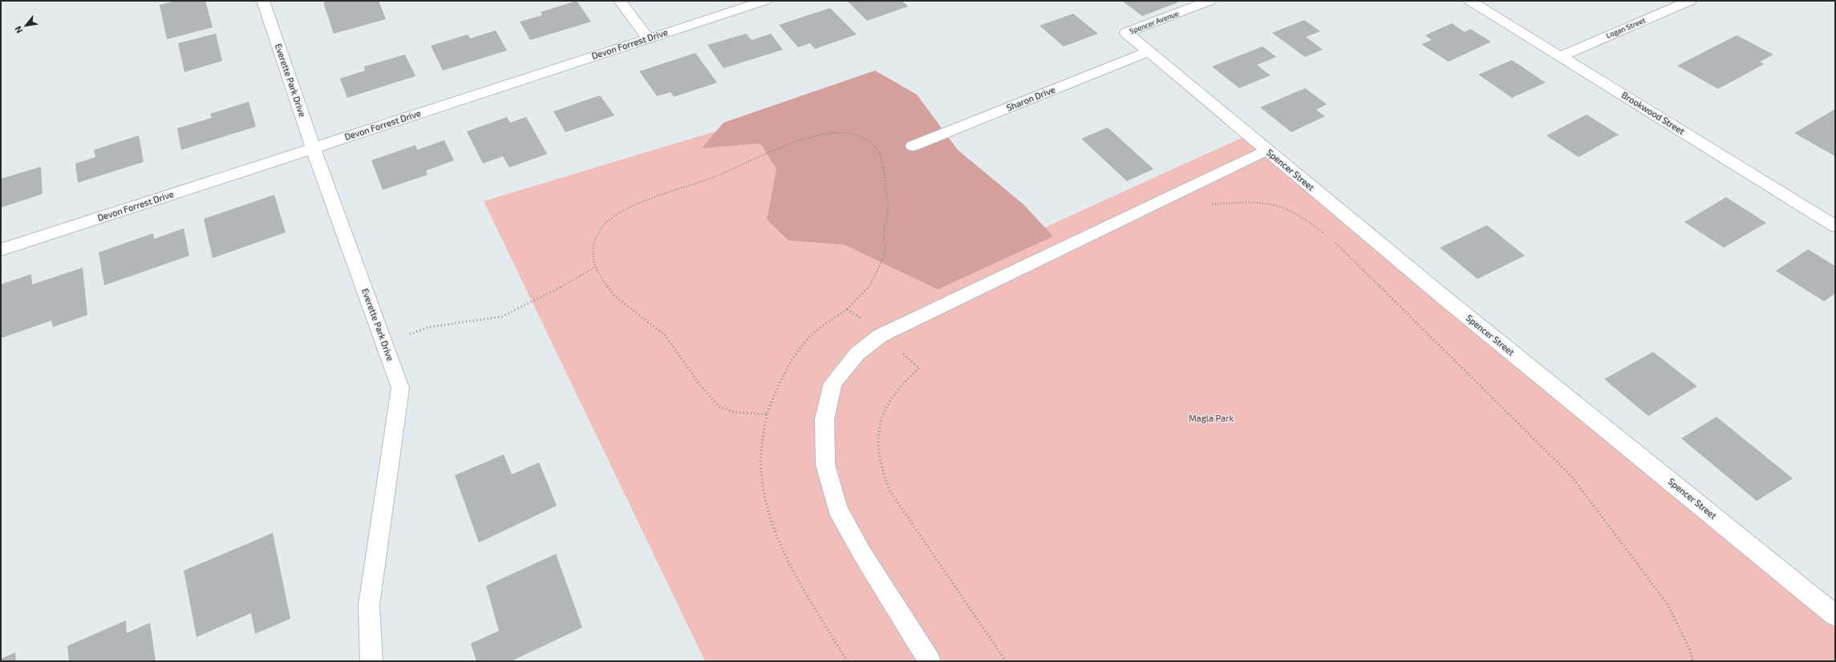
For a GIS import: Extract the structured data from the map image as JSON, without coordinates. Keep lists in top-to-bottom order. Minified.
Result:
{"streets":{"street":["Spencer Avenue","Logan Street","Devon Forrest Drive","Everette Park Drive","Sharon Drive","Brookwood Street","Spencer Street"]},"crossings":[["Spencer Avenue","Sharon Drive"],["Spencer Avenue","Spencer Street"],["Logan Street","Brookwood Street"],["Devon Forrest Drive","Everette Park Drive"],["Sharon Drive","Spencer Street"]],"parks":["Magla Park"],"north":"bottom left"}
